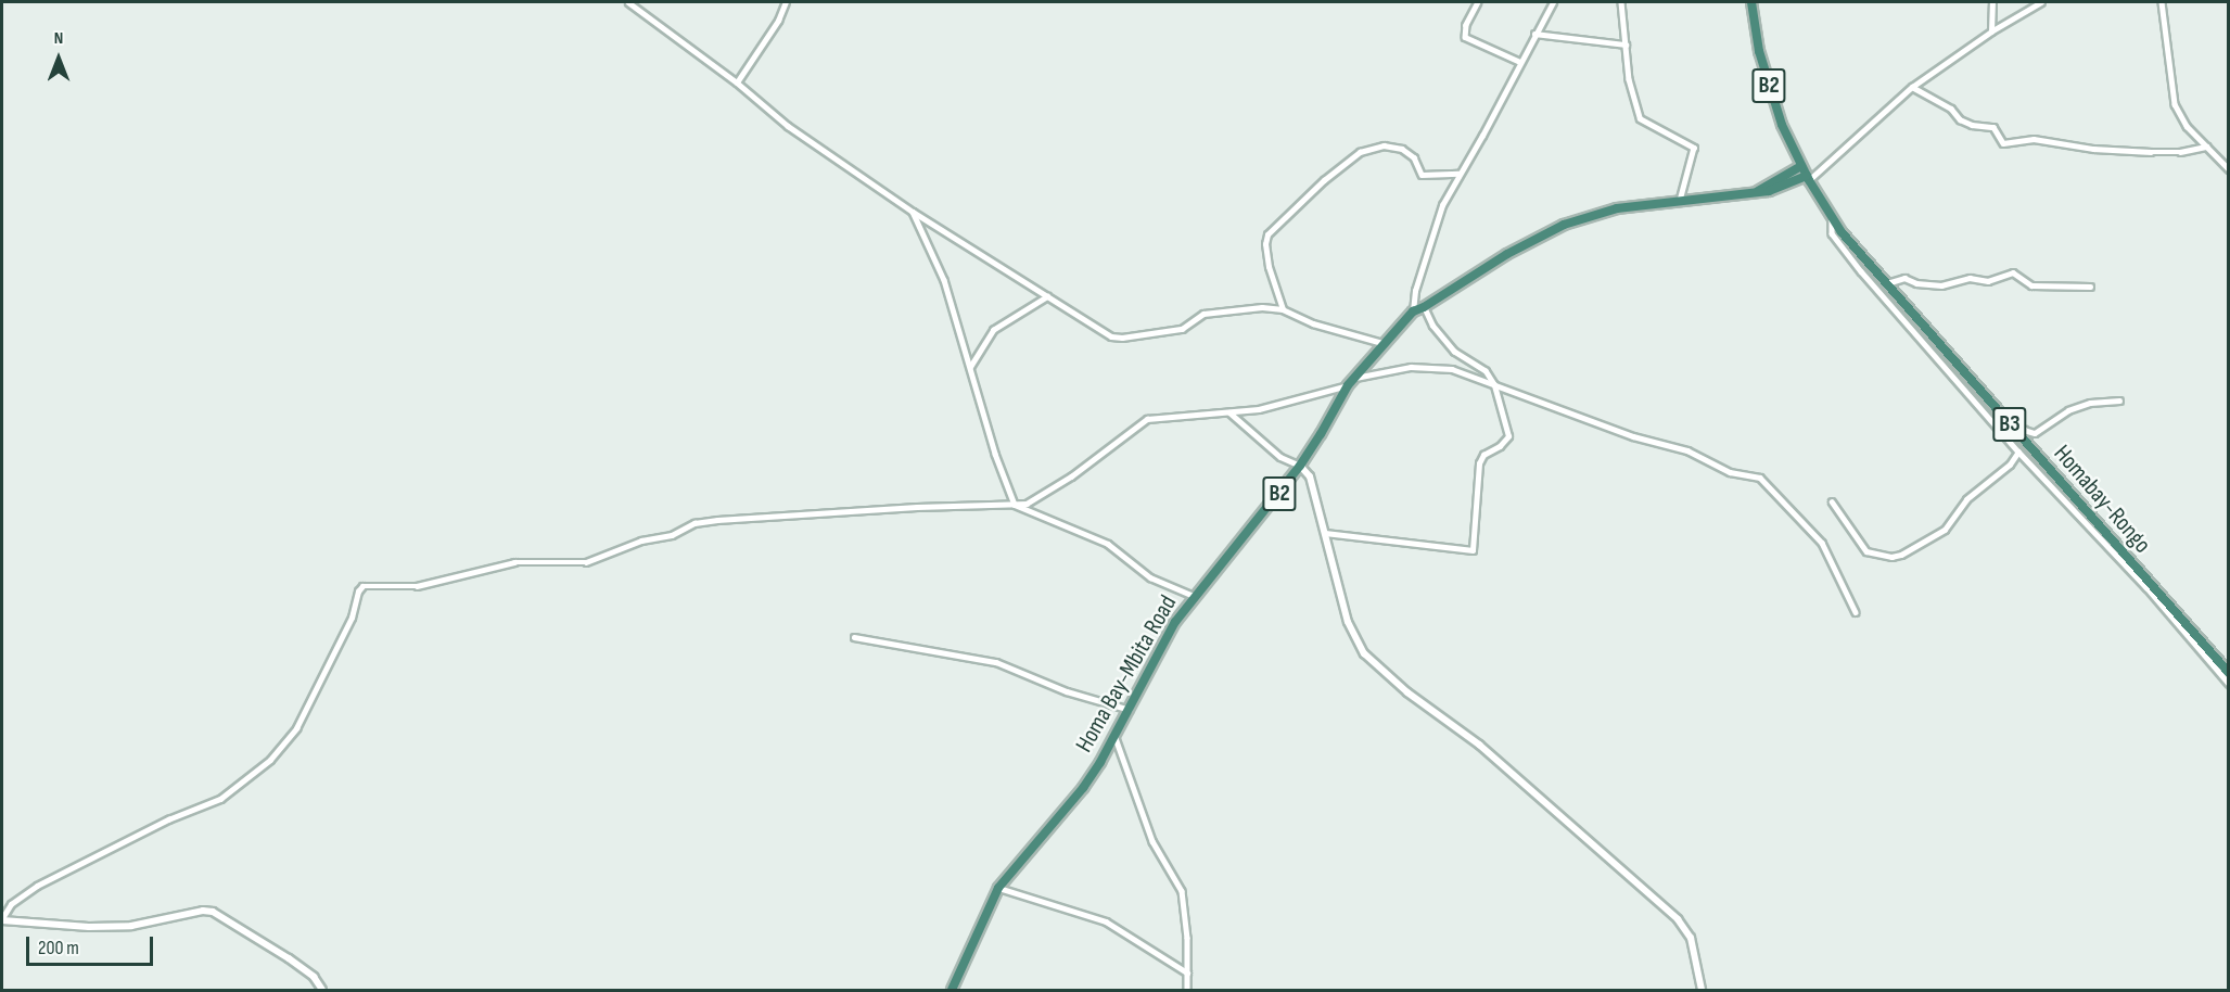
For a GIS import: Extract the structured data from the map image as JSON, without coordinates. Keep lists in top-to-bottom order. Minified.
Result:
{"streets":{"highway":["B2","B3","Homabay-Rongo","Homa Bay-Mbita Road"]},"crossings":[["B2","Homabay-Rongo"],["B2","Homa Bay-Mbita Road"],["Homabay-Rongo","Homa Bay-Mbita Road"]],"scale_bar":"200 m","north":"top"}
